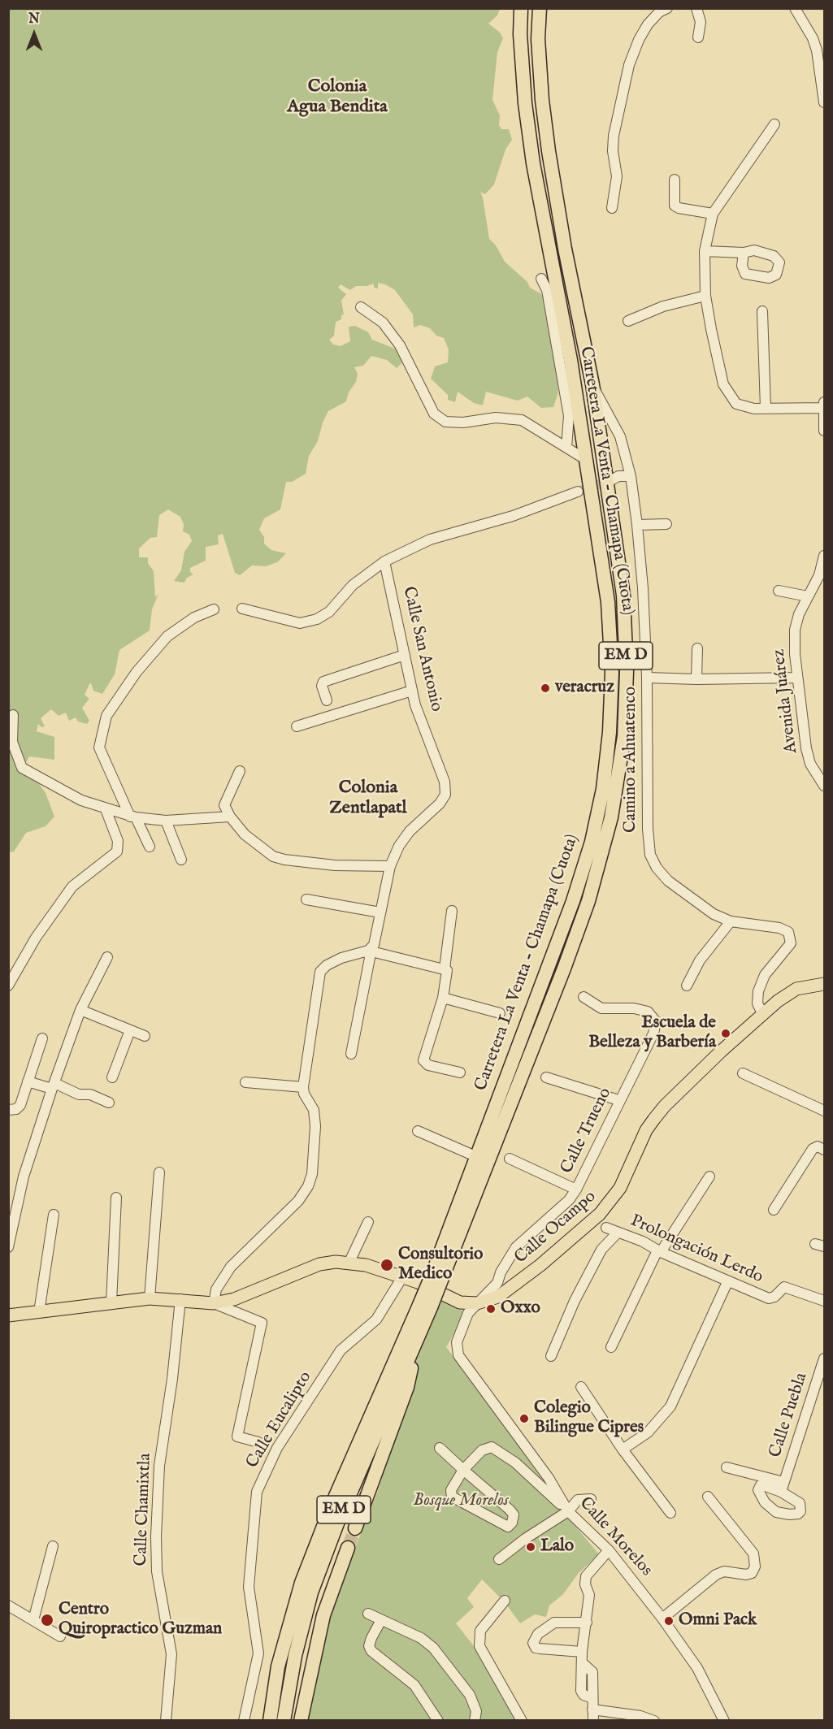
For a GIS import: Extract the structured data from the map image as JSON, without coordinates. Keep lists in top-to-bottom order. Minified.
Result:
{"streets":{"highway":["Carretera La Venta - Chamapa (Cuota)","EM D"],"main road":["Calle Ocampo"],"street":["Calle San Antonio","Avenida Juárez","Camino a Ahuatenco","Calle Trueno","Prolongación Lerdo","Calle Puebla","Calle Eucalipto","Calle Chamixtla","Calle Morelos"]},"crossings":[["Carretera La Venta - Chamapa (Cuota)","Camino a Ahuatenco"],["Camino a Ahuatenco","Calle Ocampo"],["Calle Trueno","Calle Ocampo"],["Calle Trueno","Calle Morelos"],["Calle Ocampo","Calle Morelos"]],"districts":["Colonia Agua Bendita","Colonia Zentlapatl"],"parks":["Bosque Morelos"],"places":["veracruz","Escuela de Belleza y Barbería","Consultorio Medico","Oxxo","Colegio Bilingue Cipres","Lalo","Centro Quiropractico Guzman","Omni Pack"],"north":"top"}
